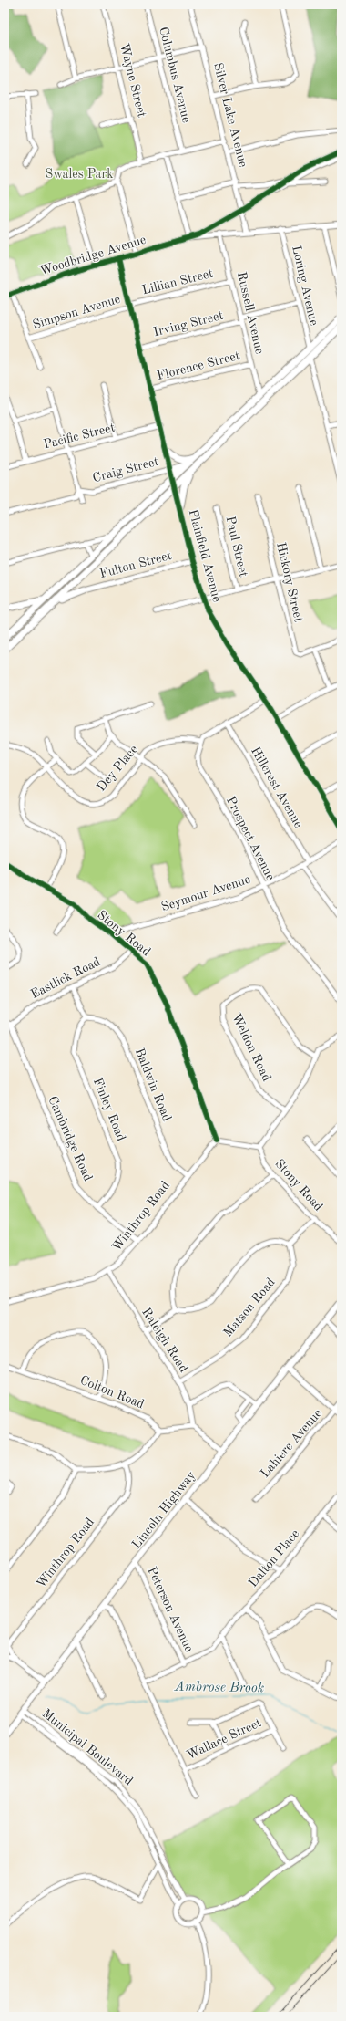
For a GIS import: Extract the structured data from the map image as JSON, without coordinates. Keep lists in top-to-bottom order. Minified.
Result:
{"streets":{"main road":["Woodbridge Avenue","Lincoln Highway"],"street":["Columbus Avenue","Wayne Street","Silver Lake Avenue","Lillian Street","Loring Avenue","Simpson Avenue","Russell Avenue","Irving Street","Florence Street","Pacific Street","Craig Street","Paul Street","Plainfield Avenue","Fulton Street","Hickory Street","Dey Place","Hillcrest Avenue","Prospect Avenue","Seymour Avenue","Stony Road","Eastlick Road","Weldon Road","Baldwin Road","Finley Road","Cambridge Road","Winthrop Road","Matson Road","Raleigh Road","Colton Road","Lahiere Avenue","Dalton Place","Peterson Avenue","Wallace Street","Municipal Boulevard"]},"crossings":[["Silver Lake Avenue","Woodbridge Avenue"],["Woodbridge Avenue","Loring Avenue"],["Woodbridge Avenue","Russell Avenue"],["Woodbridge Avenue","Plainfield Avenue"],["Lillian Street","Simpson Avenue"],["Lillian Street","Russell Avenue"],["Lillian Street","Plainfield Avenue"],["Loring Avenue","Irving Street"],["Simpson Avenue","Plainfield Avenue"],["Russell Avenue","Irving Street"],["Russell Avenue","Florence Street"],["Irving Street","Plainfield Avenue"],["Florence Street","Plainfield Avenue"],["Pacific Street","Plainfield Avenue"],["Craig Street","Plainfield Avenue"],["Plainfield Avenue","Fulton Street"],["Dey Place","Prospect Avenue"],["Hillcrest Avenue","Seymour Avenue"],["Prospect Avenue","Seymour Avenue"],["Seymour Avenue","Stony Road"],["Stony Road","Eastlick Road"],["Stony Road","Winthrop Road"],["Eastlick Road","Cambridge Road"],["Baldwin Road","Finley Road"],["Baldwin Road","Winthrop Road"],["Finley Road","Cambridge Road"],["Cambridge Road","Winthrop Road"],["Winthrop Road","Raleigh Road"],["Matson Road","Raleigh Road"],["Lincoln Highway","Peterson Avenue"],["Lincoln Highway","Municipal Boulevard"],["Dalton Place","Peterson Avenue"]],"water":["Ambrose Brook"],"parks":["Swales Park"]}
